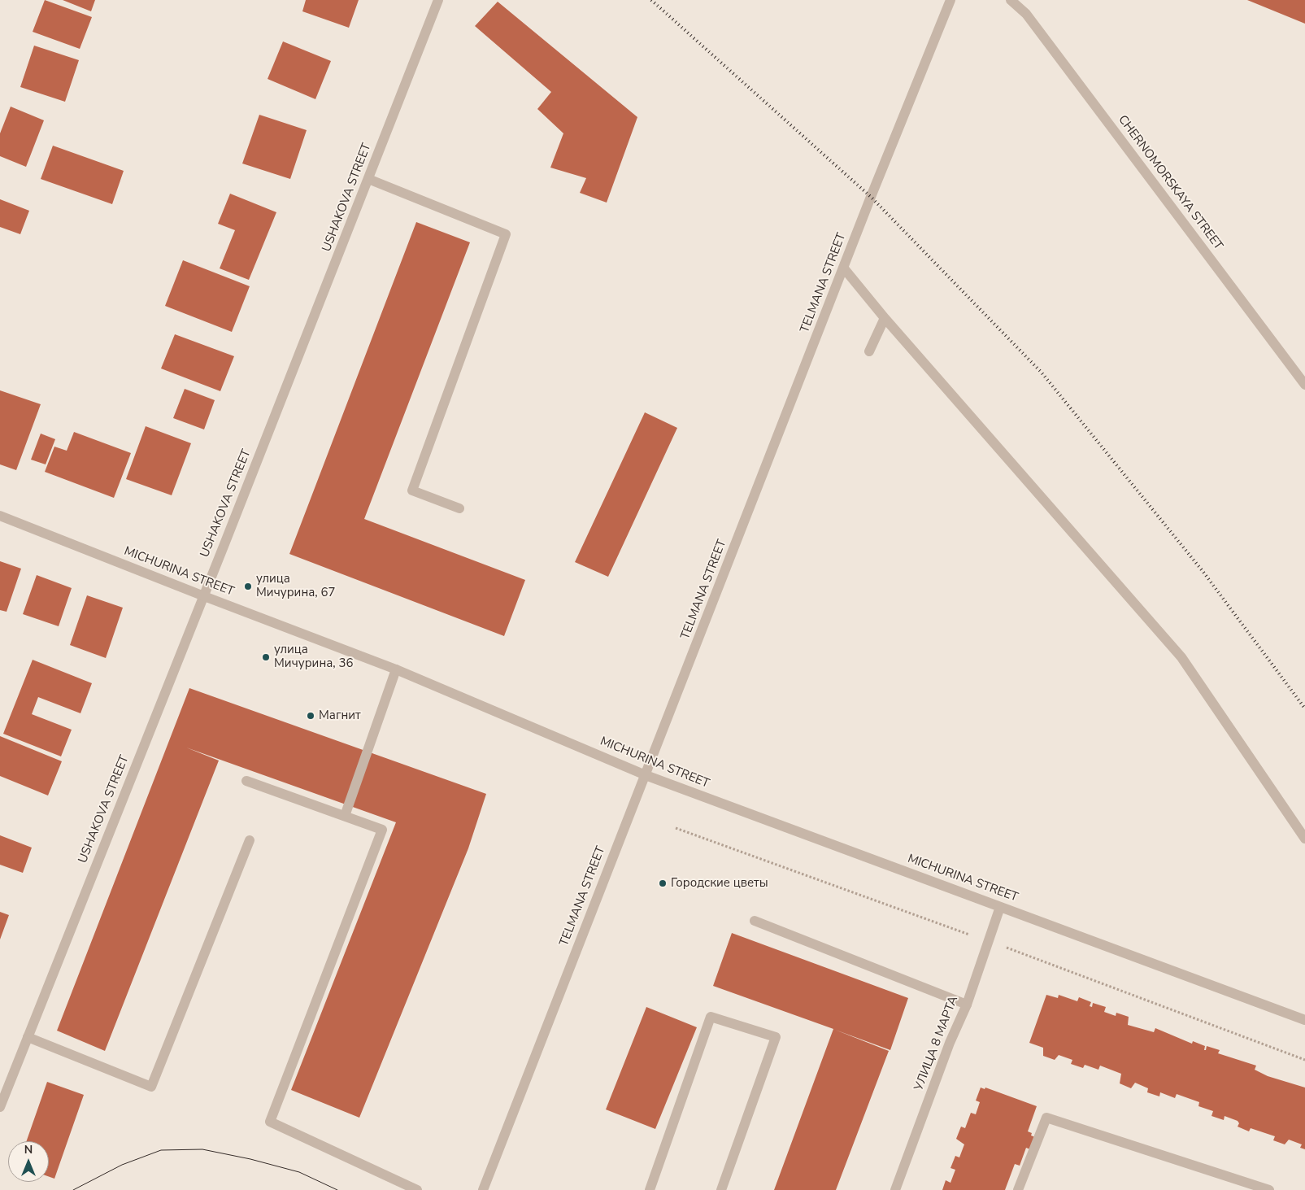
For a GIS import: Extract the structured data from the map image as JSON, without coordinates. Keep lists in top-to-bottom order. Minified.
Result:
{"streets":{"street":["CHERNOMORSKAYA STREET","USHAKOVA STREET","TELMANA STREET","MICHURINA STREET","УЛИЦА 8 МАРТА"]},"crossings":[["USHAKOVA STREET","MICHURINA STREET"],["TELMANA STREET","MICHURINA STREET"],["MICHURINA STREET","УЛИЦА 8 МАРТА"]],"places":["улица Мичурина, 67","улица Мичурина, 36","Магнит","Городские цветы"],"north":"top"}
